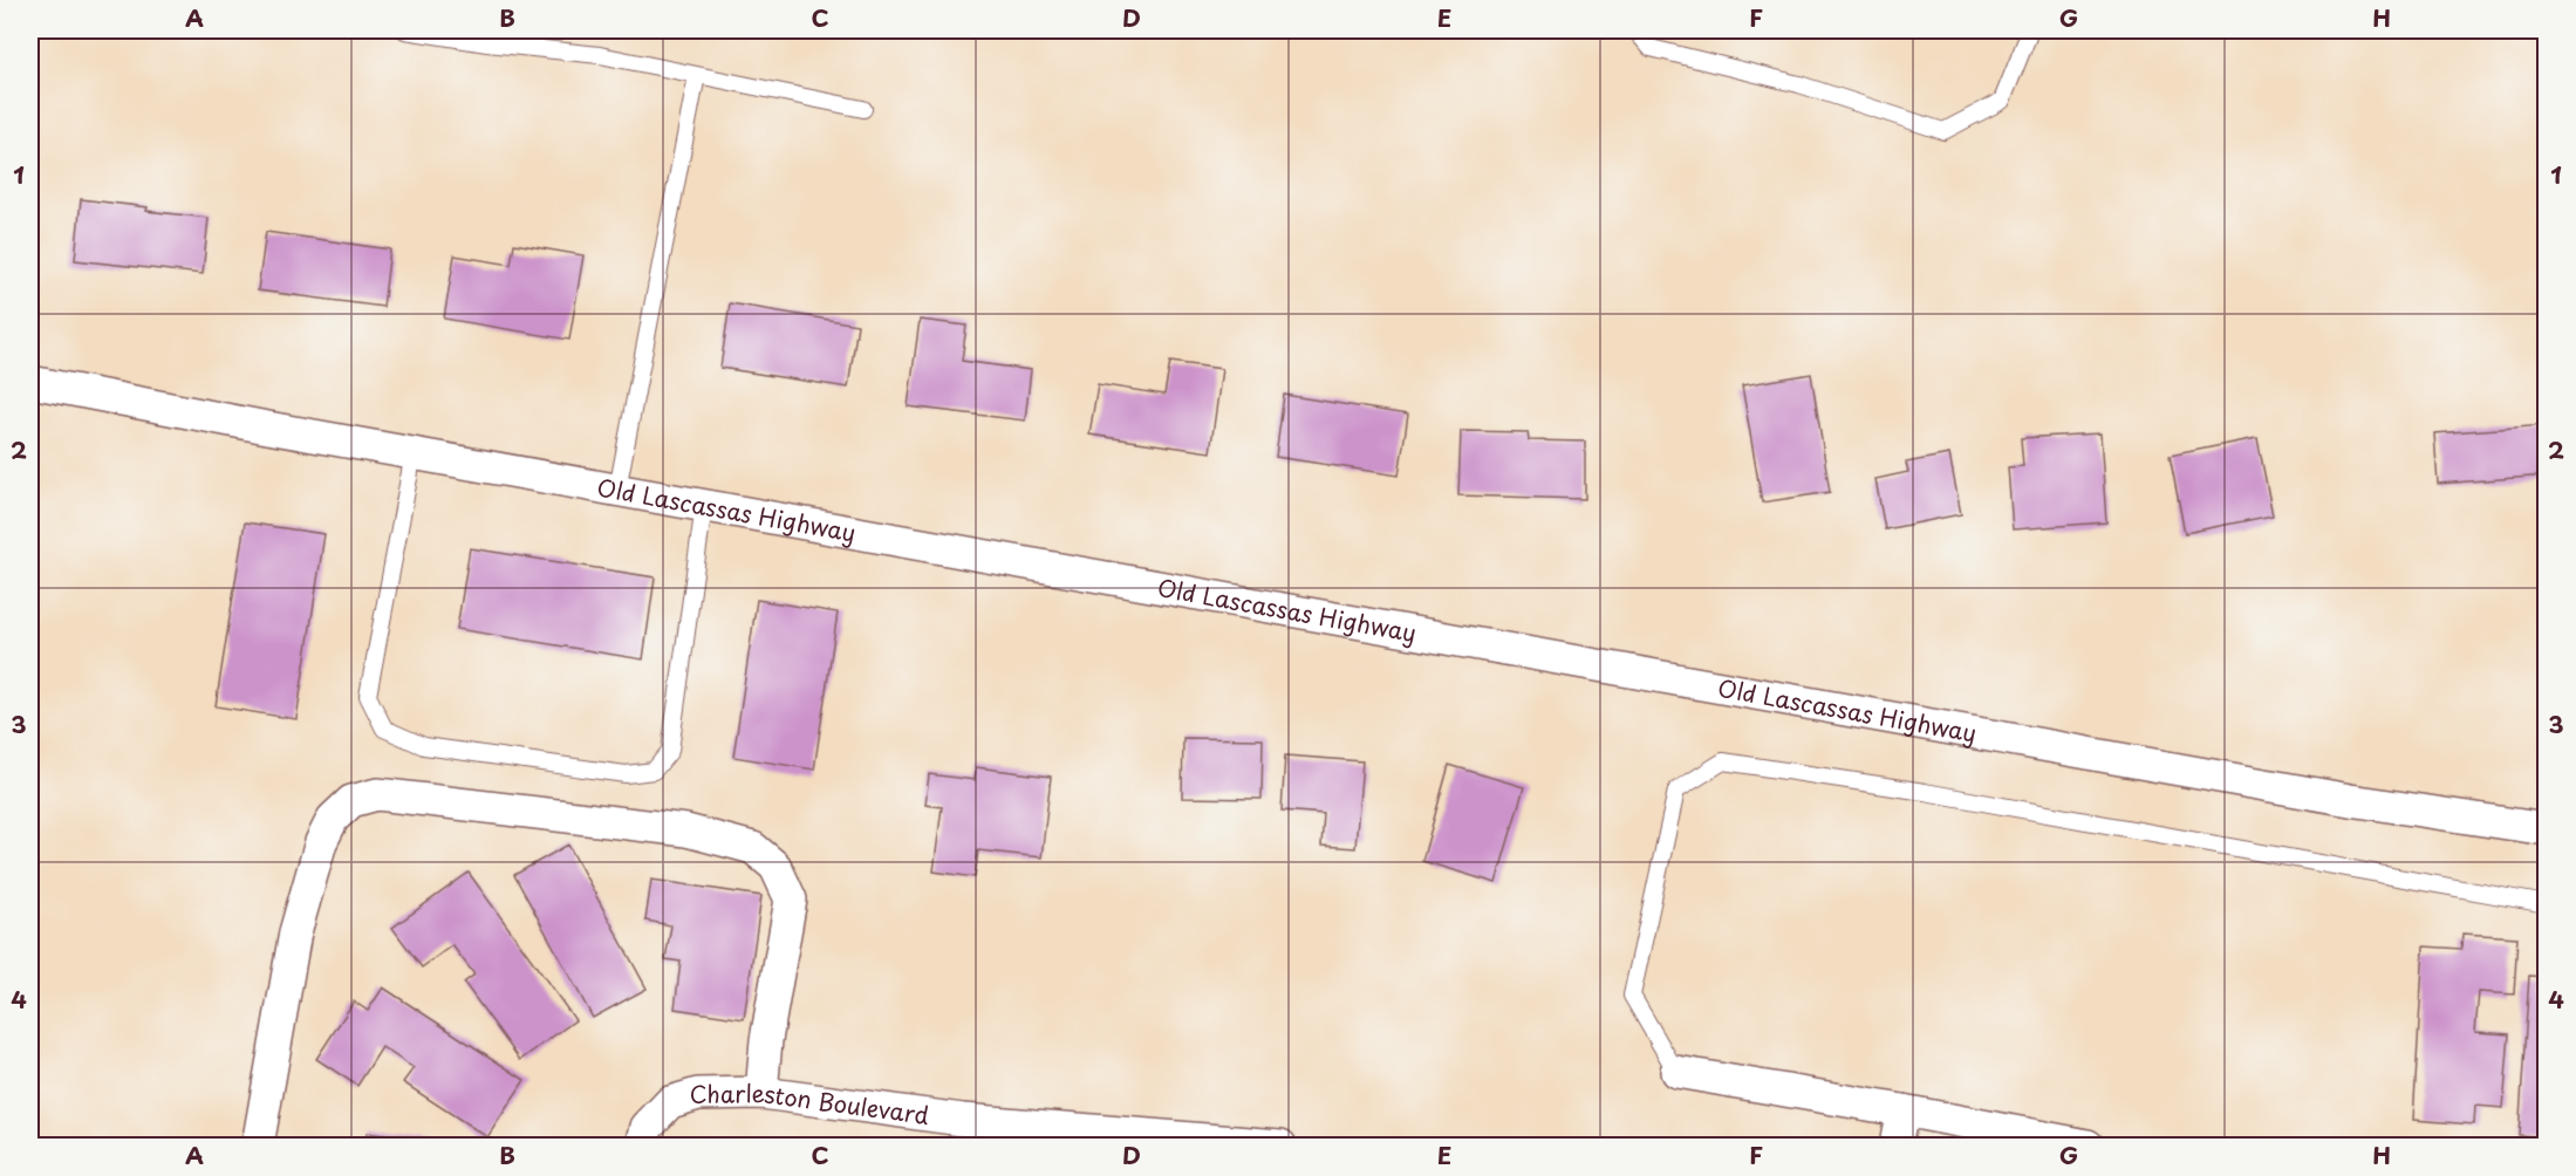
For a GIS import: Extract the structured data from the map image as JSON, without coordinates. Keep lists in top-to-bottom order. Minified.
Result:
{"streets":{"street":["Old Lascassas Highway","Charleston Boulevard"]},"grid":{"columns":["A","B","C","D","E","F","G","H"],"rows":["1","2","3","4"]}}
